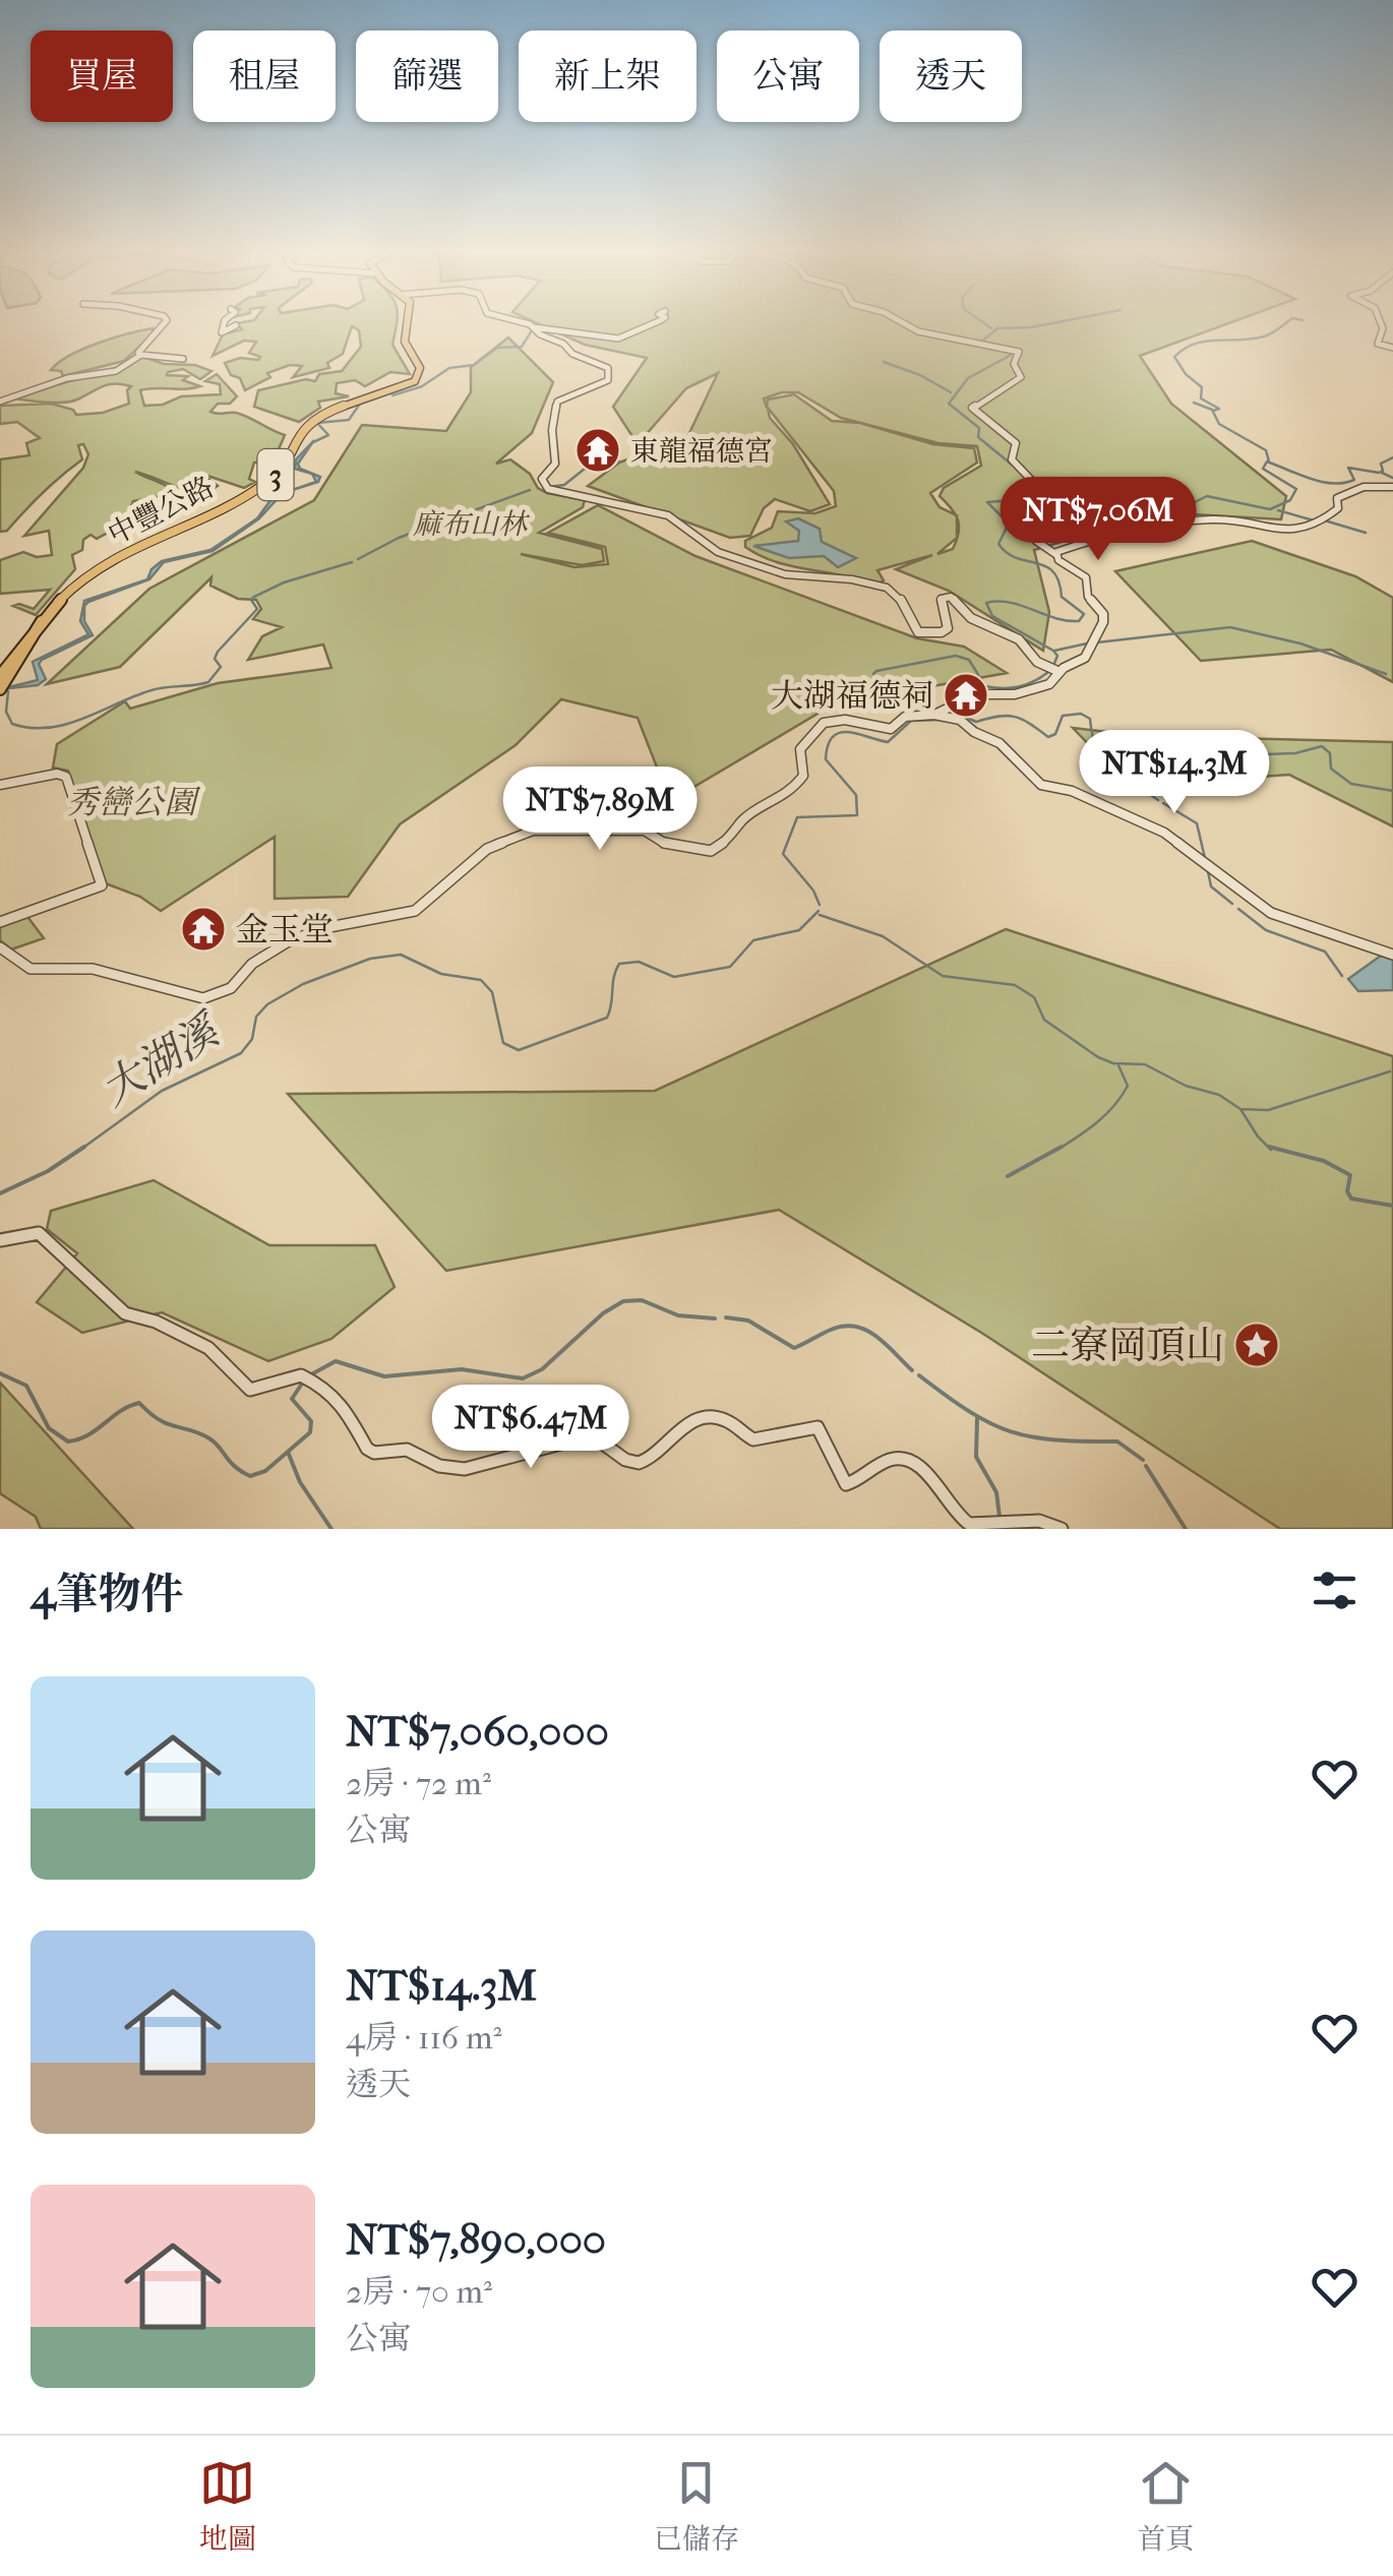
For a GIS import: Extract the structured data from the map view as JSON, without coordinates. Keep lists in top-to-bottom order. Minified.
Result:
{"streets":{"main road":["3","中豐公路"]},"crossings":[["3","中豐公路"]],"water":["大湖溪"],"parks":["麻布山林","秀巒公園"],"places":{"temple":["東龍福德宮","大湖福德祠","金玉堂"],"place":["二寮岡頂山"]},"page":{"chip":["買屋","租屋","篩選","新上架","公寓","透天"],"price":["NT$7.06M","NT$14.3M","NT$7.89M","NT$6.47M"],"heading":"4筆物件","list":[{"name":"NT$7,060,000","note":"2房 · 72 m² · 公寓"},{"name":"NT$14.3M","note":"4房 · 116 m² · 透天"},{"name":"NT$7,890,000","note":"2房 · 70 m² · 公寓"}],"tabs":["地圖","已儲存","首頁"]}}
